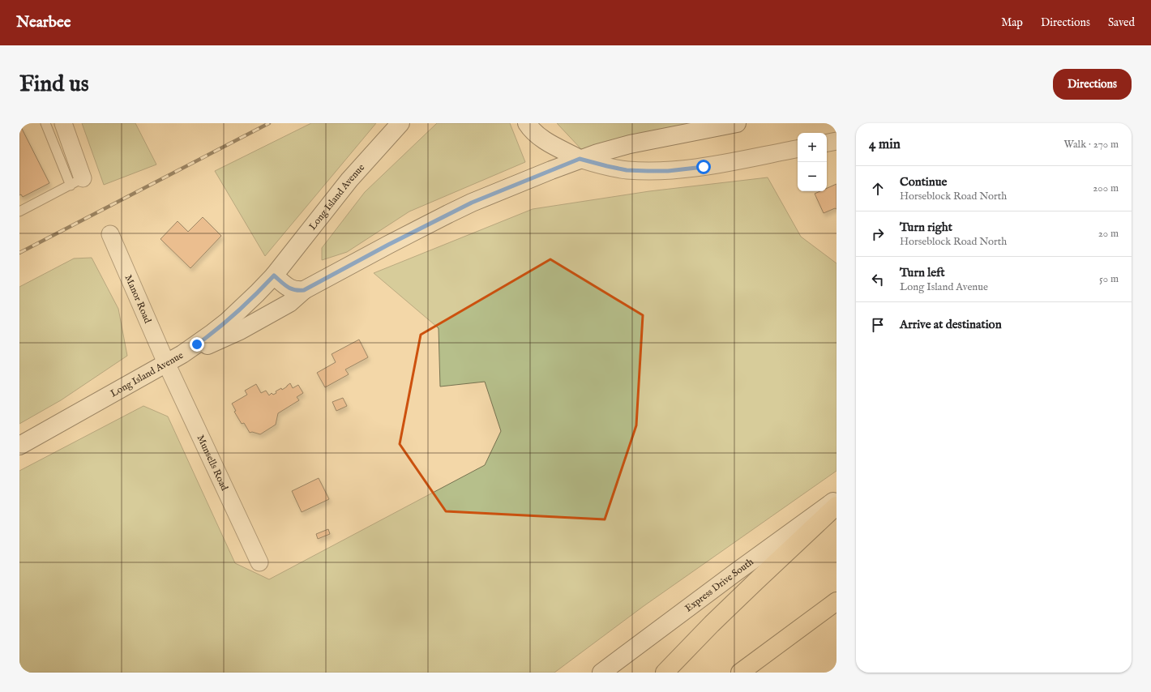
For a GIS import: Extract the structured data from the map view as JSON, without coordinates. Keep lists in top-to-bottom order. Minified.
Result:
{"streets":{"street":["Long Island Avenue","Manor Road","Munsells Road","Express Drive South"]},"crossings":[["Long Island Avenue","Manor Road"],["Long Island Avenue","Munsells Road"],["Manor Road","Munsells Road"]],"page":{"header":"Nearbee","nav":["Map","Directions","Saved"],"buttons":"Directions","title":"Find us","heading":["4 min","Walk · 270 m"],"map_buttons":["+","−"],"list":[["Continue","Horseblock Road North","200 m"],["Turn right","Horseblock Road North","20 m"],["Turn left","Long Island Avenue","50 m"],"Arrive at destination"]}}
